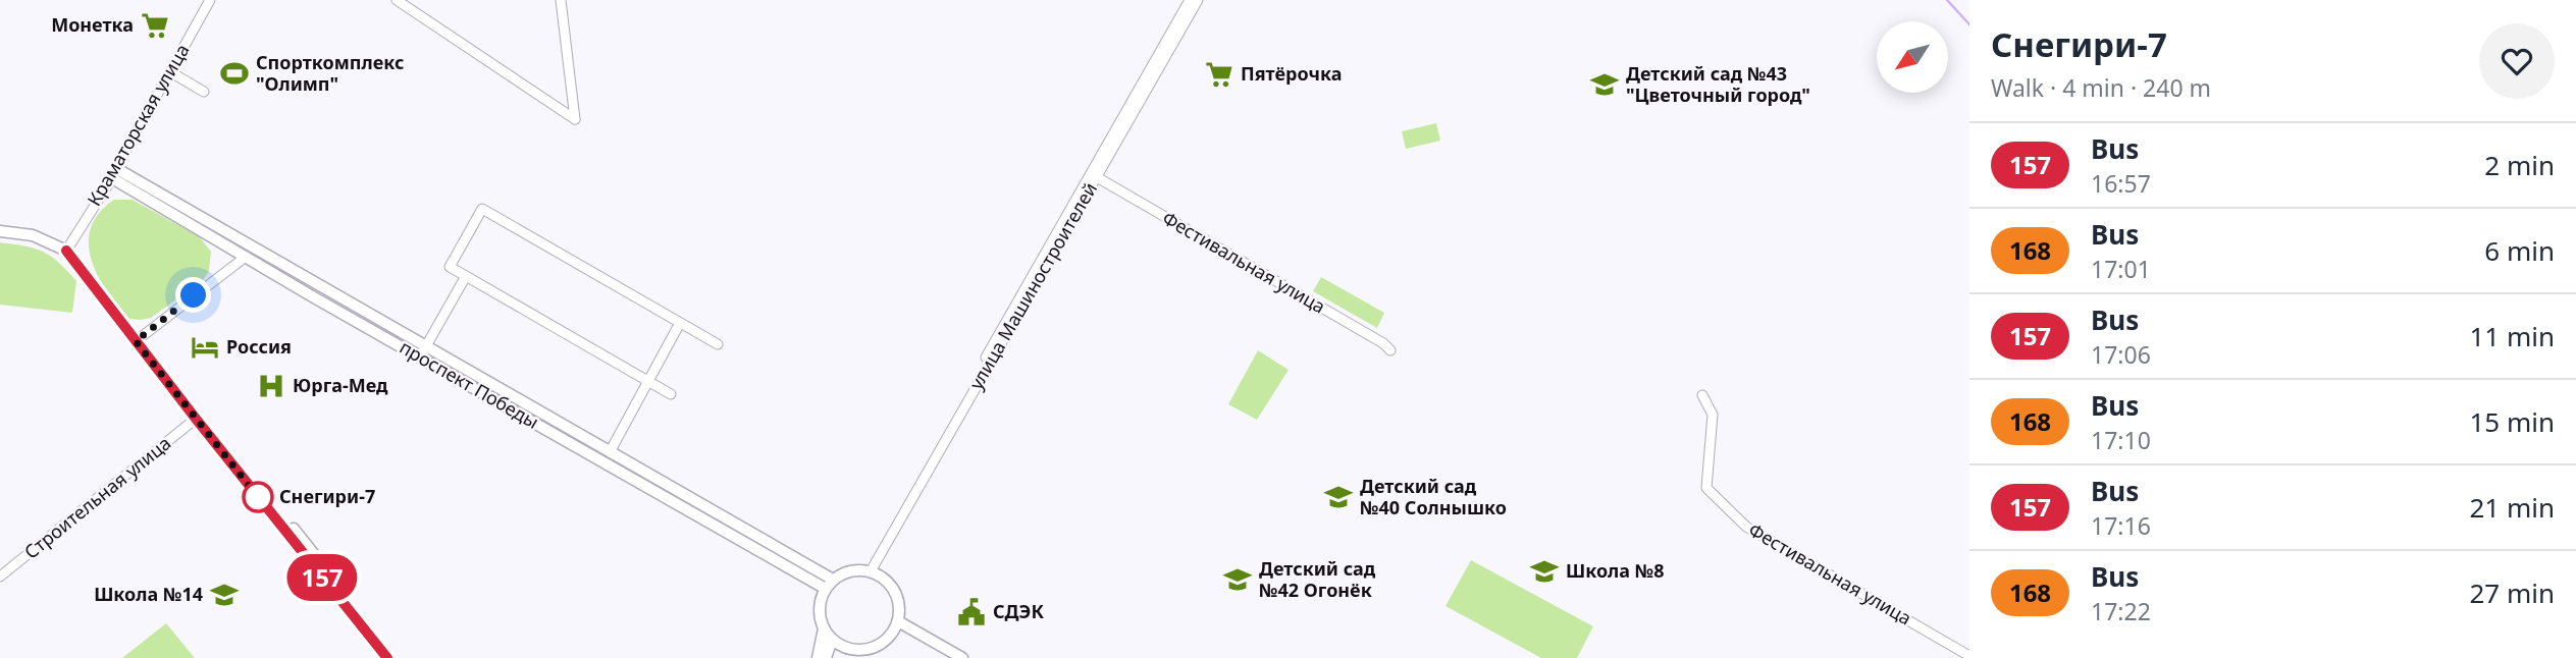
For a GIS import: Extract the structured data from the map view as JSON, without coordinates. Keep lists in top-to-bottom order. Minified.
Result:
{"streets":{"main road":["проспект Победы"],"street":["Краматорская улица","Фестивальная улица","улица Машиностроителей","Строительная улица"]},"crossings":[["Краматорская улица","проспект Победы"],["Фестивальная улица","улица Машиностроителей"],["улица Машиностроителей","проспект Победы"]],"places":{"supermarket":["Монетка","Пятёрочка"],"sports":["Спорткомплекс \"Олимп\""],"school or university":["Детский сад №43 \"Цветочный город\"","Детский сад №40 Солнышко","Школа №8","Детский сад №42 Огонёк","Школа №14"],"hotel":["Россия"],"hospital":["Юрга-Мед"],"other":["Снегири-7"],"public building":["СДЭК"]},"lines":["bus line 157"],"north":"bottom left","page":{"on_map":"157","heading":["Снегири-7","Walk · 4 min · 240 m"],"list":[{"mark":"157","name":"Bus","note":"16:57","value":"2 min"},{"mark":"168","name":"Bus","note":"17:01","value":"6 min"},{"mark":"157","name":"Bus","note":"17:06","value":"11 min"},{"mark":"168","name":"Bus","note":"17:10","value":"15 min"},{"mark":"157","name":"Bus","note":"17:16","value":"21 min"},{"mark":"168","name":"Bus","note":"17:22","value":"27 min"}]}}
